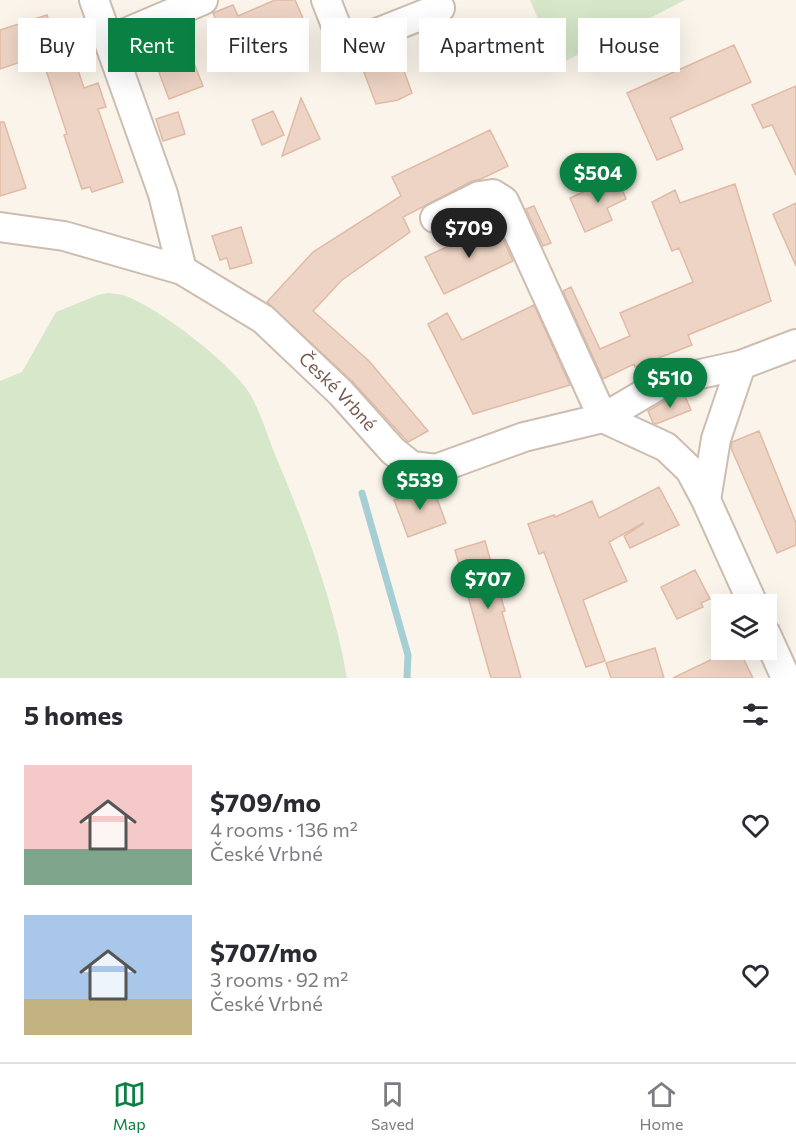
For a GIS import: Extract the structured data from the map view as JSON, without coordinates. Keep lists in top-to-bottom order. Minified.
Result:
{"streets":{"street":["České Vrbné"]},"page":{"chip":["Buy","Rent","Filters","New","Apartment","House"],"price":["$504","$709","$510","$539","$707"],"heading":"5 homes","list":[{"name":"$709/mo","note":"4 rooms · 136 m² · České Vrbné"},{"name":"$707/mo","note":"3 rooms · 92 m² · České Vrbné"}],"tabs":["Map","Saved","Home"]}}
